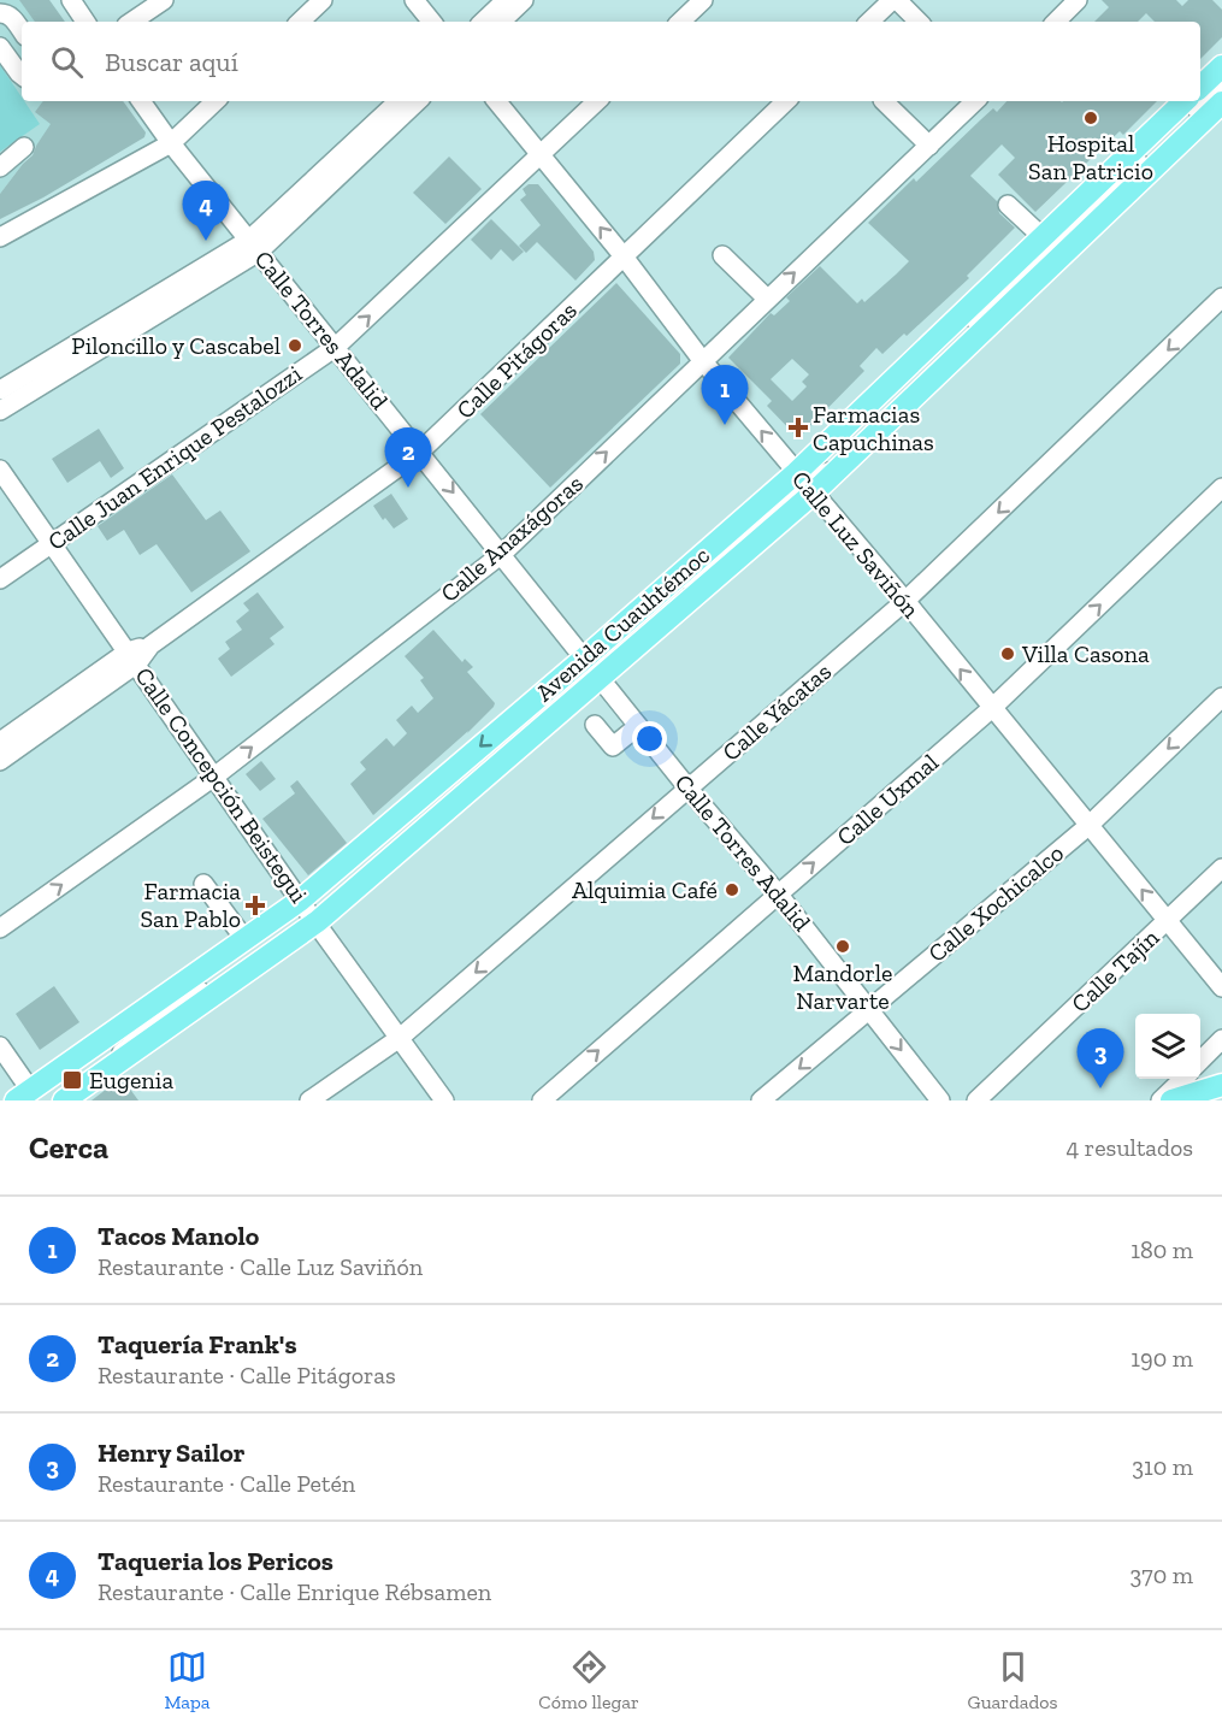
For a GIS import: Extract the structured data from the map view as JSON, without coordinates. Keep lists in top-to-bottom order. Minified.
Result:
{"streets":{"main road":["Avenida Cuauhtémoc"],"street":["Calle Torres Adalid","Calle Pitágoras","Calle Juan Enrique Pestalozzi","Calle Anaxágoras","Calle Luz Saviñón","Calle Yácatas","Calle Concepción Beistegui","Calle Uxmal","Calle Xochicalco","Calle Tajín"]},"crossings":[["Calle Torres Adalid","Calle Pitágoras"],["Calle Torres Adalid","Calle Juan Enrique Pestalozzi"],["Calle Torres Adalid","Calle Anaxágoras"],["Calle Torres Adalid","Avenida Cuauhtémoc"],["Calle Torres Adalid","Calle Yácatas"],["Calle Torres Adalid","Calle Uxmal"],["Calle Torres Adalid","Calle Xochicalco"],["Calle Pitágoras","Calle Luz Saviñón"],["Calle Pitágoras","Calle Concepción Beistegui"],["Calle Juan Enrique Pestalozzi","Calle Luz Saviñón"],["Calle Juan Enrique Pestalozzi","Calle Concepción Beistegui"],["Calle Anaxágoras","Calle Luz Saviñón"],["Calle Anaxágoras","Calle Concepción Beistegui"],["Calle Luz Saviñón","Avenida Cuauhtémoc"],["Calle Luz Saviñón","Calle Yácatas"],["Calle Luz Saviñón","Calle Uxmal"],["Calle Luz Saviñón","Calle Xochicalco"],["Calle Luz Saviñón","Calle Tajín"],["Avenida Cuauhtémoc","Calle Concepción Beistegui"],["Calle Yácatas","Calle Concepción Beistegui"]],"one_way":["Calle Anaxágoras","Calle Luz Saviñón","Calle Uxmal","Calle Xochicalco"],"places":{"other":["Hospital San Patricio","Piloncillo y Cascabel","Villa Casona","Alquimia Café","Mandorle Narvarte"],"health":["Farmacias Capuchinas","Farmacia San Pablo"],"transit":["Eugenia"]},"page":{"search":"Buscar aquí","pins":["4","1","2","3"],"heading":["Cerca","4 resultados"],"list":[{"mark":"1","name":"Tacos Manolo","note":"Restaurante · Calle Luz Saviñón","value":"180 m"},{"mark":"2","name":"Taquería Frank's","note":"Restaurante · Calle Pitágoras","value":"190 m"},{"mark":"3","name":"Henry Sailor","note":"Restaurante · Calle Petén","value":"310 m"},{"mark":"4","name":"Taqueria los Pericos","note":"Restaurante · Calle Enrique Rébsamen","value":"370 m"}],"nav":["Mapa","Cómo llegar","Guardados"]}}
